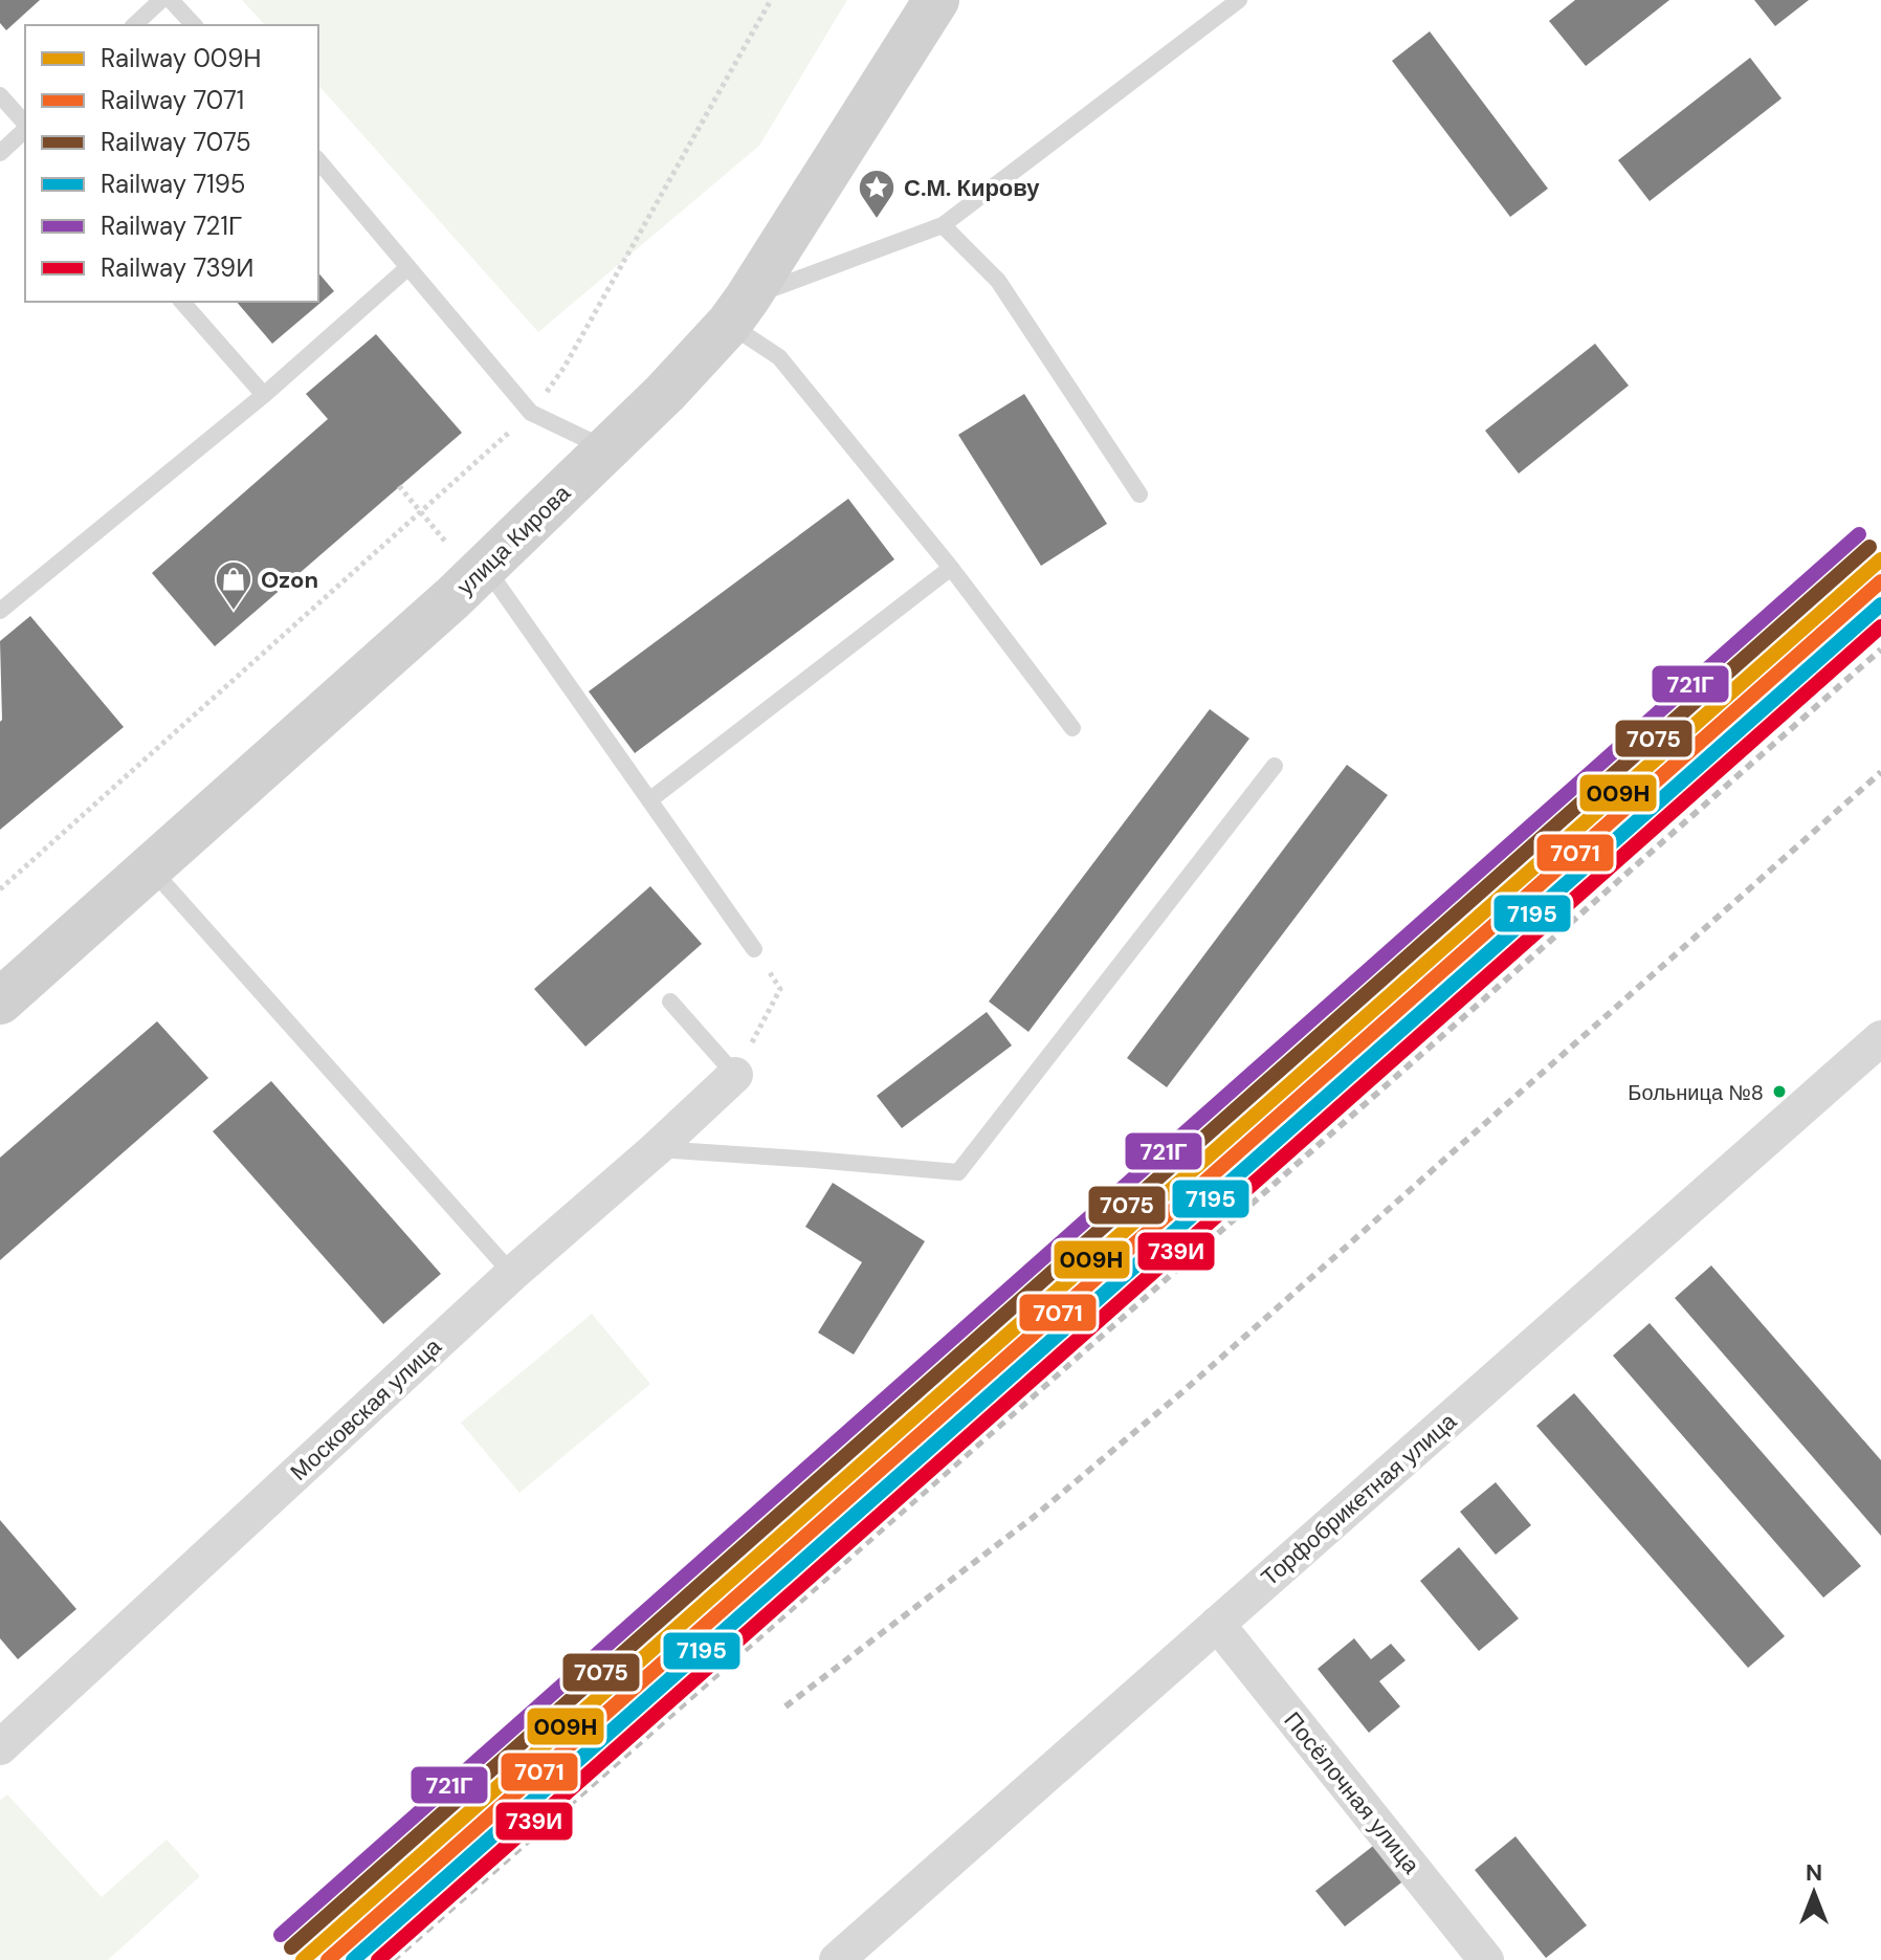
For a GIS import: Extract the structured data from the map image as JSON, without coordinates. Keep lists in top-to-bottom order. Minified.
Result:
{"streets":{"street":["улица Кирова","Московская улица","Торфобрикетная улица","Посёлочная улица"]},"crossings":[["Торфобрикетная улица","Посёлочная улица"]],"places":{"place":["С.М. Кирову"],"shop":["Ozon"],"other":["Больница №8"]},"lines":["rail line 721Г","rail line 7075","rail line 009Н","rail line 7071","rail line 7195","rail line 739И"],"legend":["Railway 009Н","Railway 7071","Railway 7075","Railway 7195","Railway 721Г","Railway 739И"],"north":"top"}
